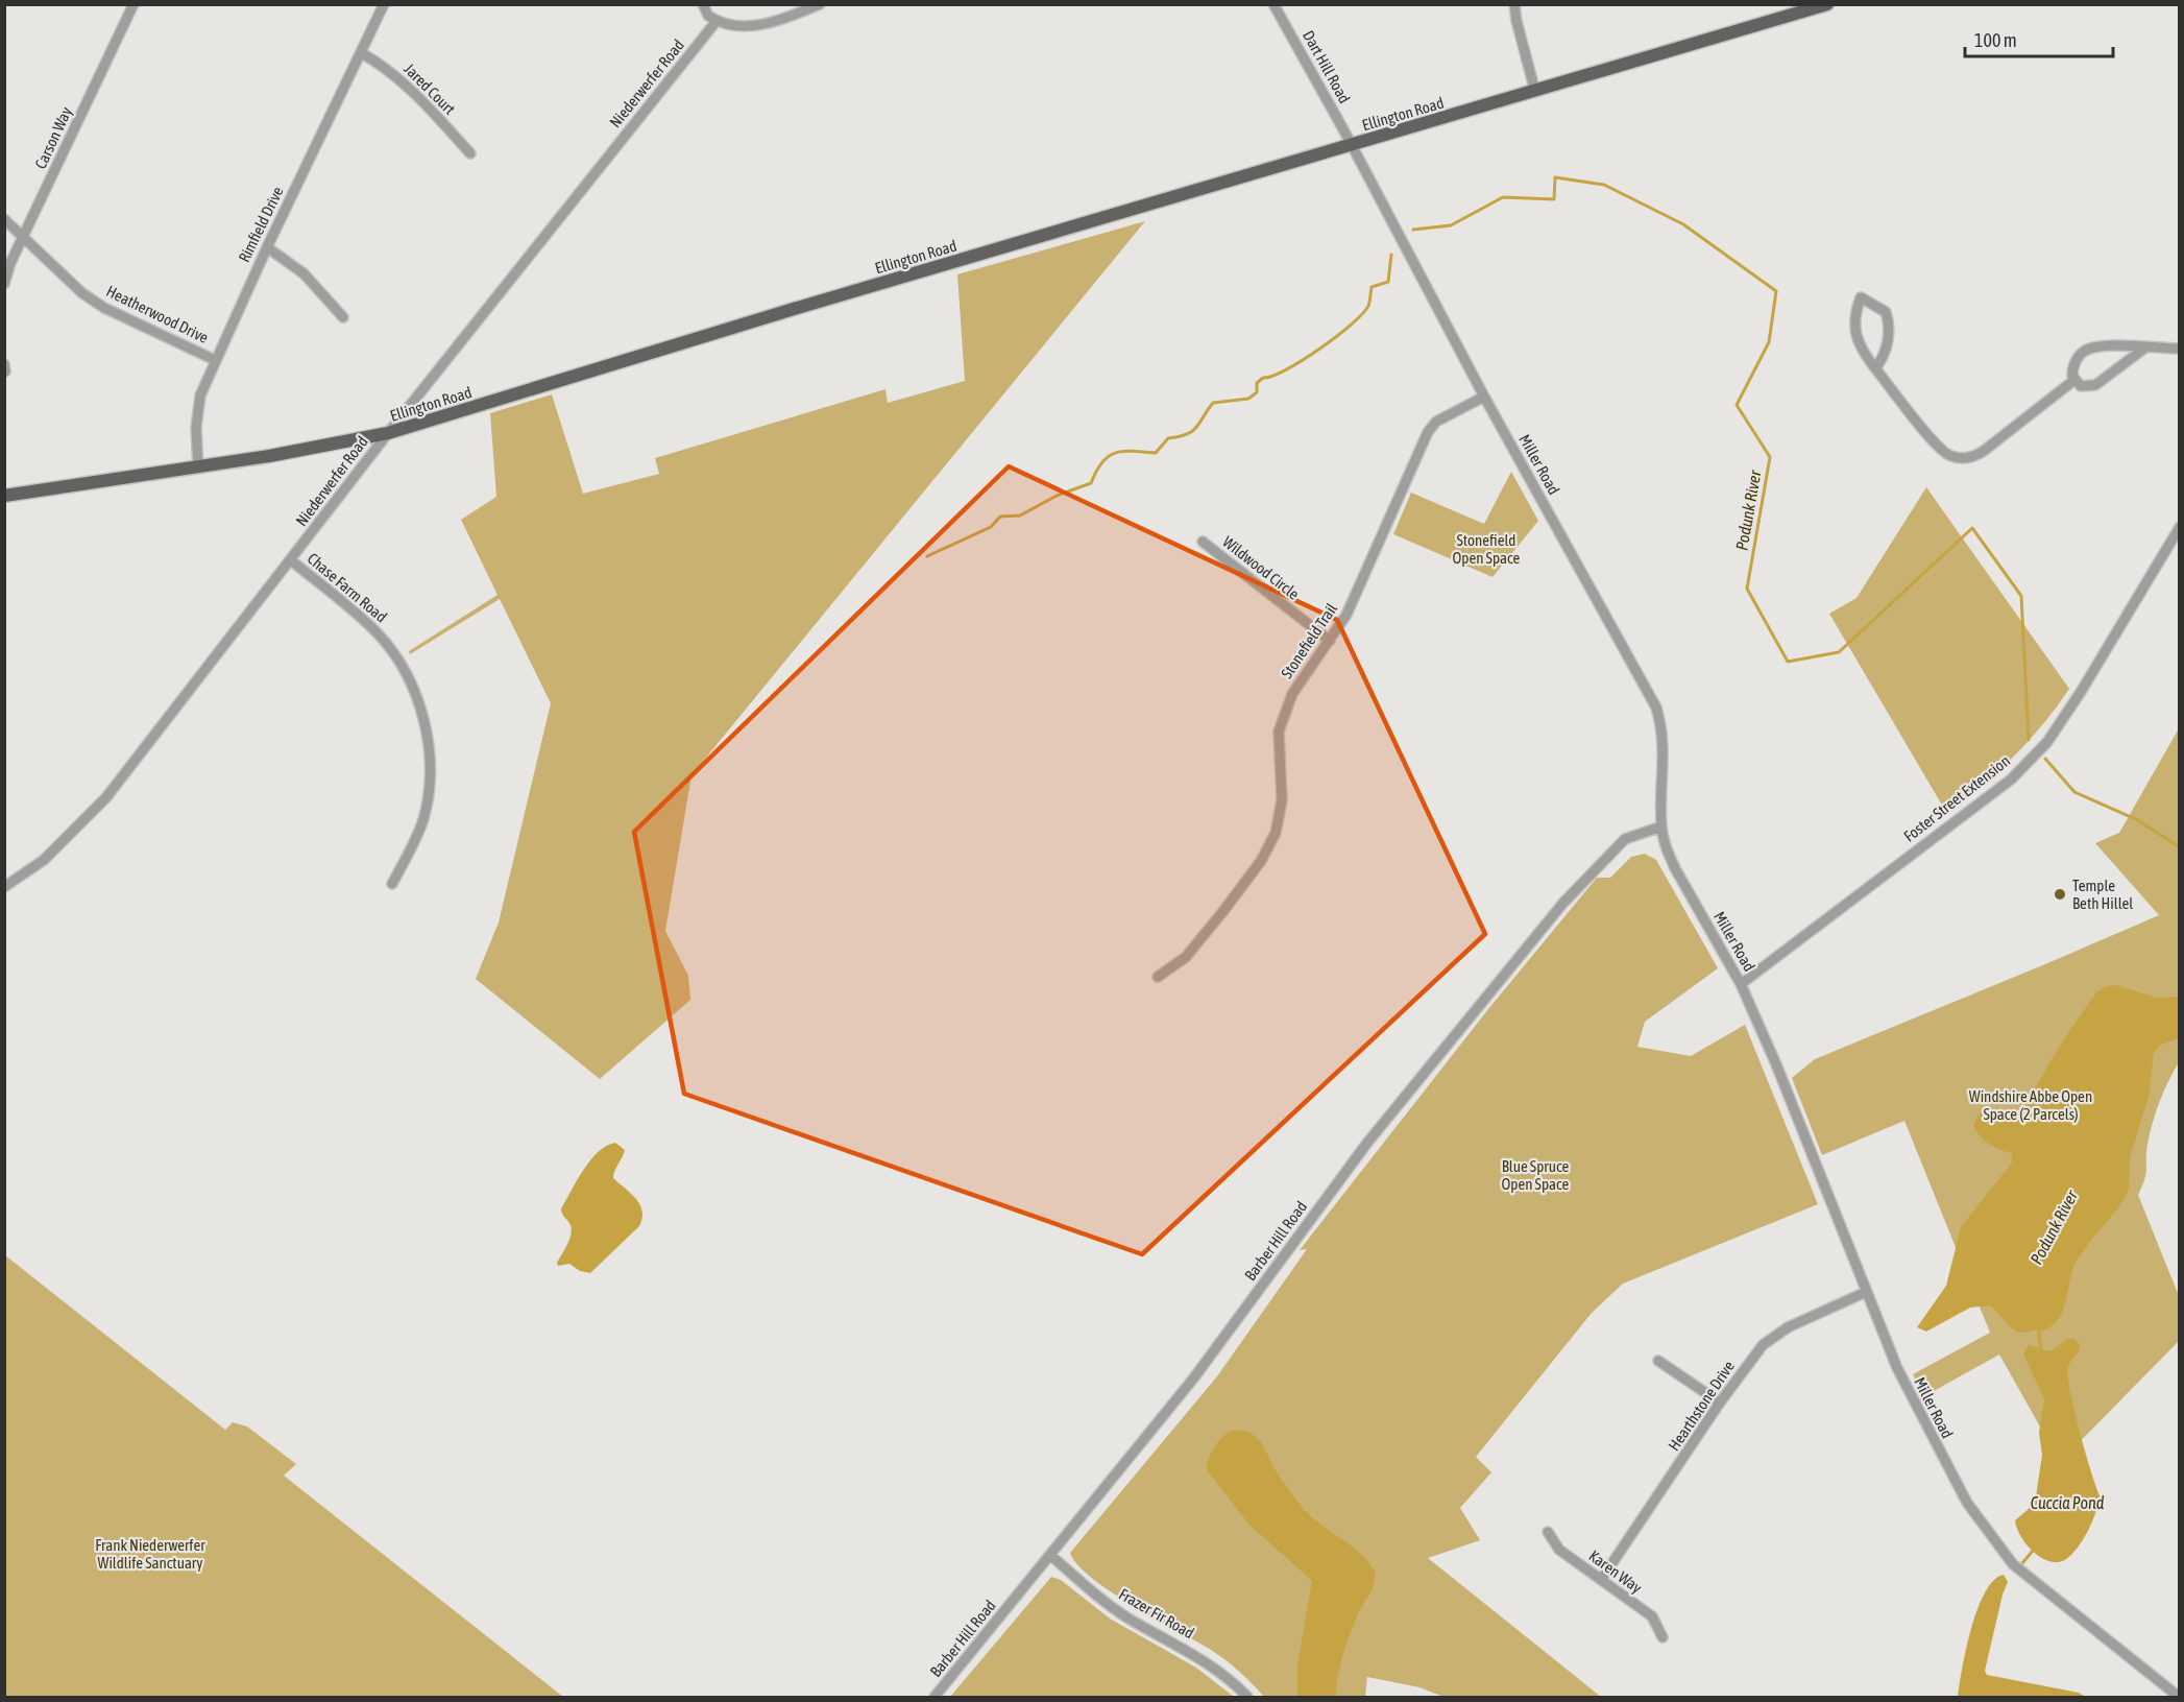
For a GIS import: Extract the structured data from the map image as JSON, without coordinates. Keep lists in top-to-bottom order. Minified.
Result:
{"streets":{"main road":["Ellington Road"],"street":["Dart Hill Road","Niederwerfer Road","Jared Court","Carson Way","Rimfield Drive","Heatherwood Drive","Miller Road","Wildwood Circle","Chase Farm Road","Stonefield Trail","Foster Street Extension","Barber Hill Road","Hearthstone Drive","Karen Way","Frazer Fir Road"]},"crossings":[["Dart Hill Road","Ellington Road"],["Dart Hill Road","Miller Road"],["Niederwerfer Road","Ellington Road"],["Niederwerfer Road","Chase Farm Road"],["Jared Court","Rimfield Drive"],["Ellington Road","Rimfield Drive"],["Ellington Road","Miller Road"],["Carson Way","Heatherwood Drive"],["Rimfield Drive","Heatherwood Drive"],["Miller Road","Stonefield Trail"],["Miller Road","Foster Street Extension"],["Miller Road","Barber Hill Road"],["Miller Road","Hearthstone Drive"],["Wildwood Circle","Stonefield Trail"],["Barber Hill Road","Frazer Fir Road"],["Hearthstone Drive","Karen Way"]],"water":["Podunk River","Cuccia Pond"],"parks":["Stonefield Open Space","Windshire Abbe Open Space (2 Parcels)","Blue Spruce Open Space","Frank Niederwerfer Wildlife Sanctuary"],"places":["Temple Beth Hillel"],"scale_bar":"100 m"}
